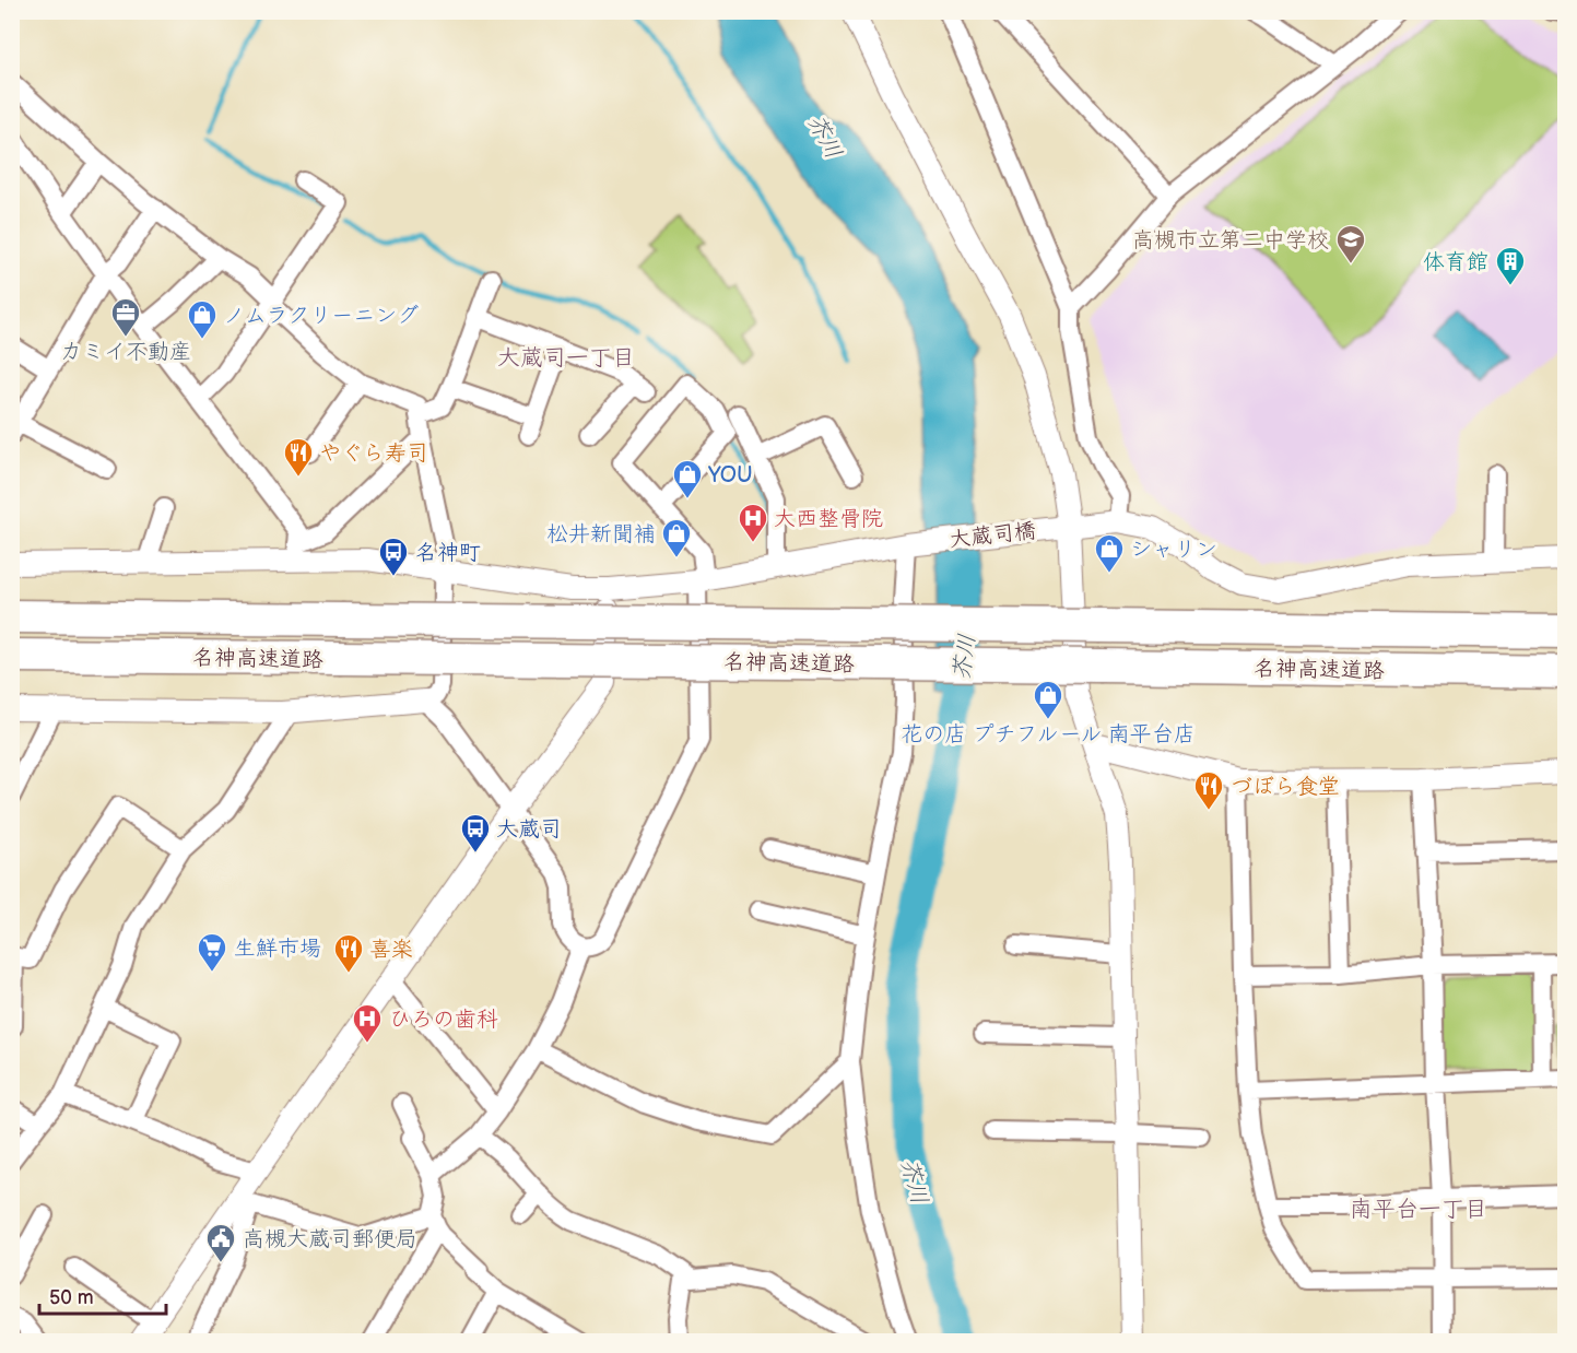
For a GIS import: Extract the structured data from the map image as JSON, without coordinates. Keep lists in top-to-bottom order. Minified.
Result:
{"streets":{"highway":["名神高速道路"],"street":["大蔵司橋"]},"districts":["大蔵司一丁目","南平台一丁目"],"water":["芥川"],"places":{"school or university":["高槻市立第二中学校"],"building":["体育館"],"office":["カミイ不動産"],"shop":["ノムラクリーニング","YOU","松井新聞補","シャリン","花の店 プチフルール 南平台店"],"restaurant":["やぐら寿司","づぼら食堂","喜楽"],"hospital":["大西整骨院","ひろの歯科"],"bus stop":["名神町","大蔵司"],"supermarket":["生鮮市場"],"public building":["高槻大蔵司郵便局"]},"scale_bar":"50 m"}
